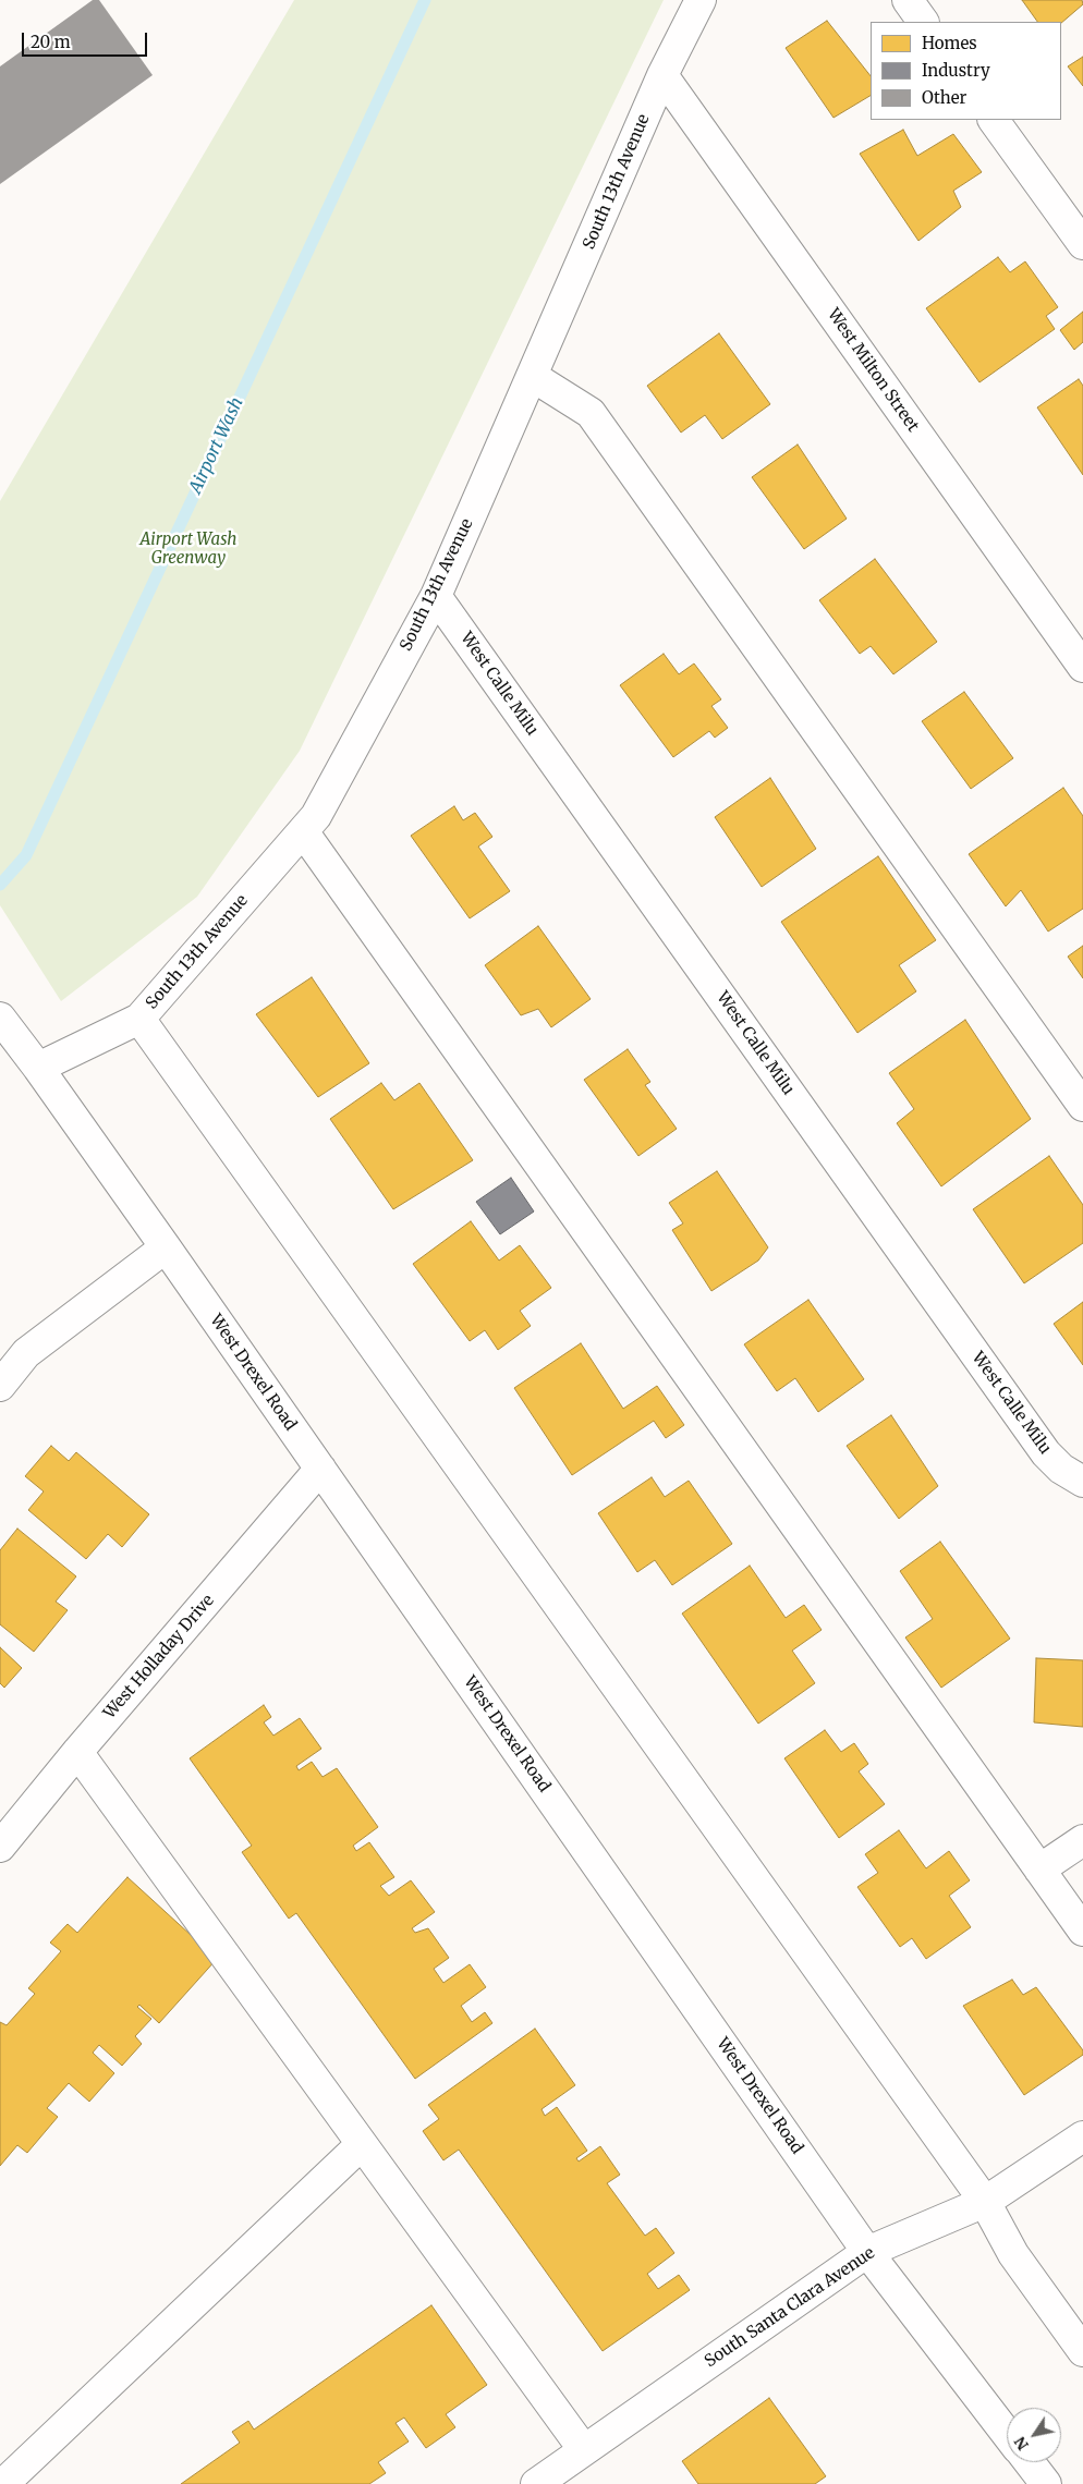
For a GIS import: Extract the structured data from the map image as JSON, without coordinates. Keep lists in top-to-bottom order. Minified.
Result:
{"streets":{"street":["South 13th Avenue","West Milton Street","West Calle Milu","West Drexel Road","West Holladay Drive","South Santa Clara Avenue"]},"crossings":[["South 13th Avenue","West Milton Street"],["South 13th Avenue","West Calle Milu"],["South 13th Avenue","West Drexel Road"],["West Drexel Road","West Holladay Drive"],["West Drexel Road","South Santa Clara Avenue"]],"water":["Airport Wash"],"parks":["Airport Wash Greenway"],"legend":["Homes","Industry","Other"],"scale_bar":"20 m","north":"bottom left"}
